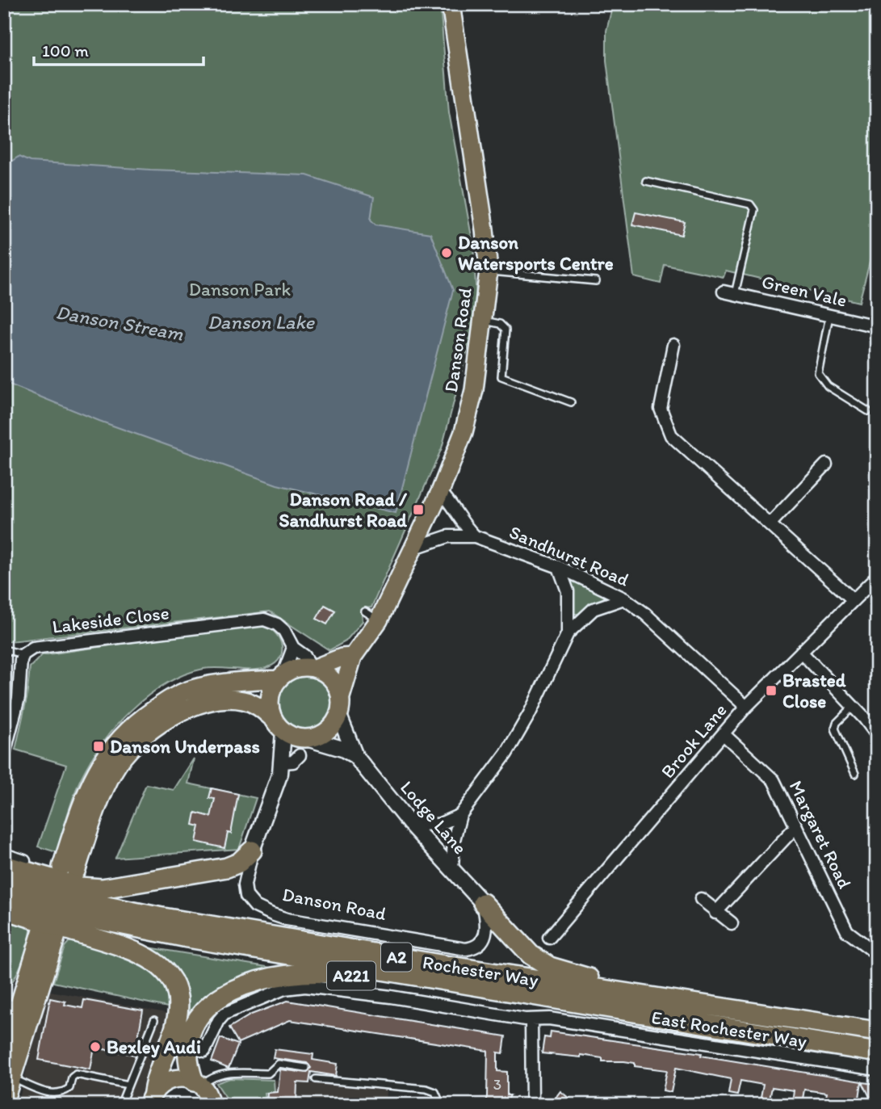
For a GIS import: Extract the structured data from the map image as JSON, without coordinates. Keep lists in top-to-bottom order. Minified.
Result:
{"streets":{"highway":["A2","Rochester Way","A221","East Rochester Way"],"main road":["Danson Road"],"street":["Green Vale","Sandhurst Road","Lakeside Close","Brook Lane","Lodge Lane","Margaret Road"]},"crossings":[["Danson Road","Sandhurst Road"],["Danson Road","Lakeside Close"],["Danson Road","Lodge Lane"],["Sandhurst Road","Brook Lane"],["Lakeside Close","Lodge Lane"],["Brook Lane","Margaret Road"],["Rochester Way","A221"],["Rochester Way","East Rochester Way"],["A221","East Rochester Way"]],"water":["Danson Lake","Danson Stream"],"parks":["Danson Park"],"places":{"other":["Danson Watersports Centre","Bexley Audi"],"transit":["Danson Road / Sandhurst Road","Brasted Close","Danson Underpass"]},"house_numbers":["3"],"scale_bar":"100 m"}
